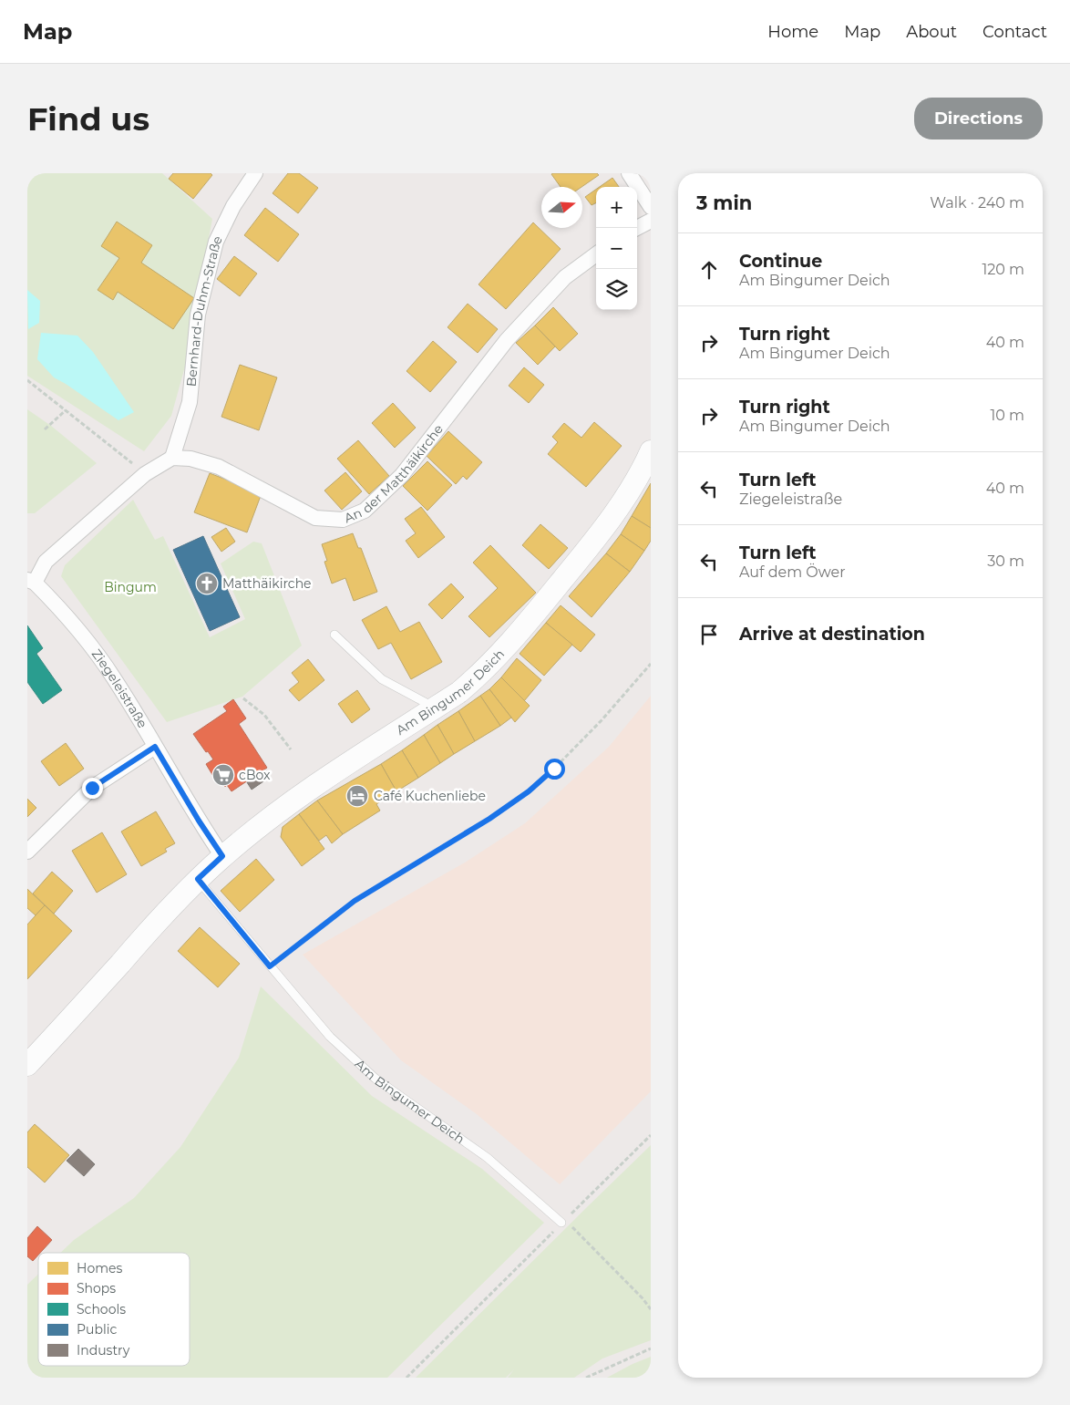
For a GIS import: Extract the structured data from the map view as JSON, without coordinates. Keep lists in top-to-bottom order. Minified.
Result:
{"streets":{"main road":["Am Bingumer Deich"],"street":["Bernhard-Duhm-Straße","An der Matthäikirche","Ziegeleistraße"]},"crossings":[["Bernhard-Duhm-Straße","An der Matthäikirche"],["Ziegeleistraße","Am Bingumer Deich"]],"parks":["Bingum"],"places":{"church":["Matthäikirche"],"supermarket":["cBox"],"hotel":["Café Kuchenliebe"]},"legend":["Homes","Shops","Schools","Public","Industry"],"north":"right","page":{"header":"Map","nav":["Home","Map","About","Contact"],"buttons":"Directions","title":"Find us","heading":["3 min","Walk · 240 m"],"map_buttons":["+","−"],"list":[["Continue","Am Bingumer Deich","120 m"],["Turn right","Am Bingumer Deich","40 m"],["Turn right","Am Bingumer Deich","10 m"],["Turn left","Ziegeleistraße","40 m"],["Turn left","Auf dem Öwer","30 m"],"Arrive at destination"]}}
